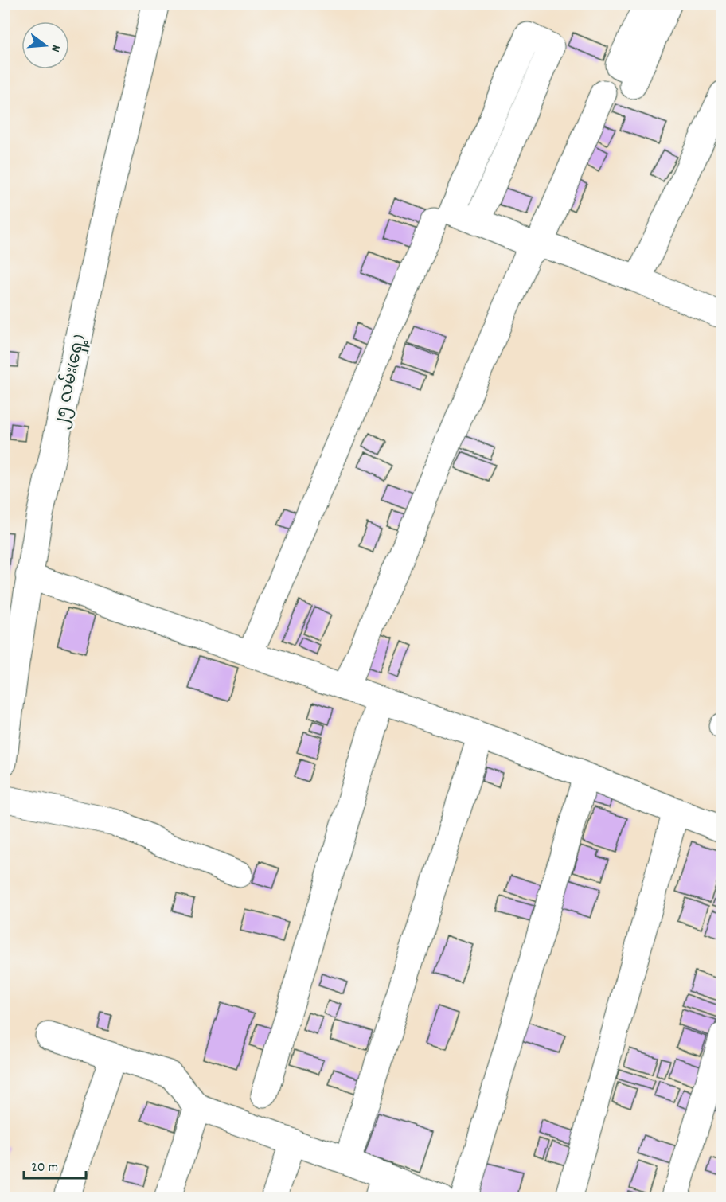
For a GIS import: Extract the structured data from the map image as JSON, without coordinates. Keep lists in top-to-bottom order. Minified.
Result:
{"streets":{"street":["၂၅ လမ်း(ရှေ့)"]},"scale_bar":"20 m","north":"right"}
